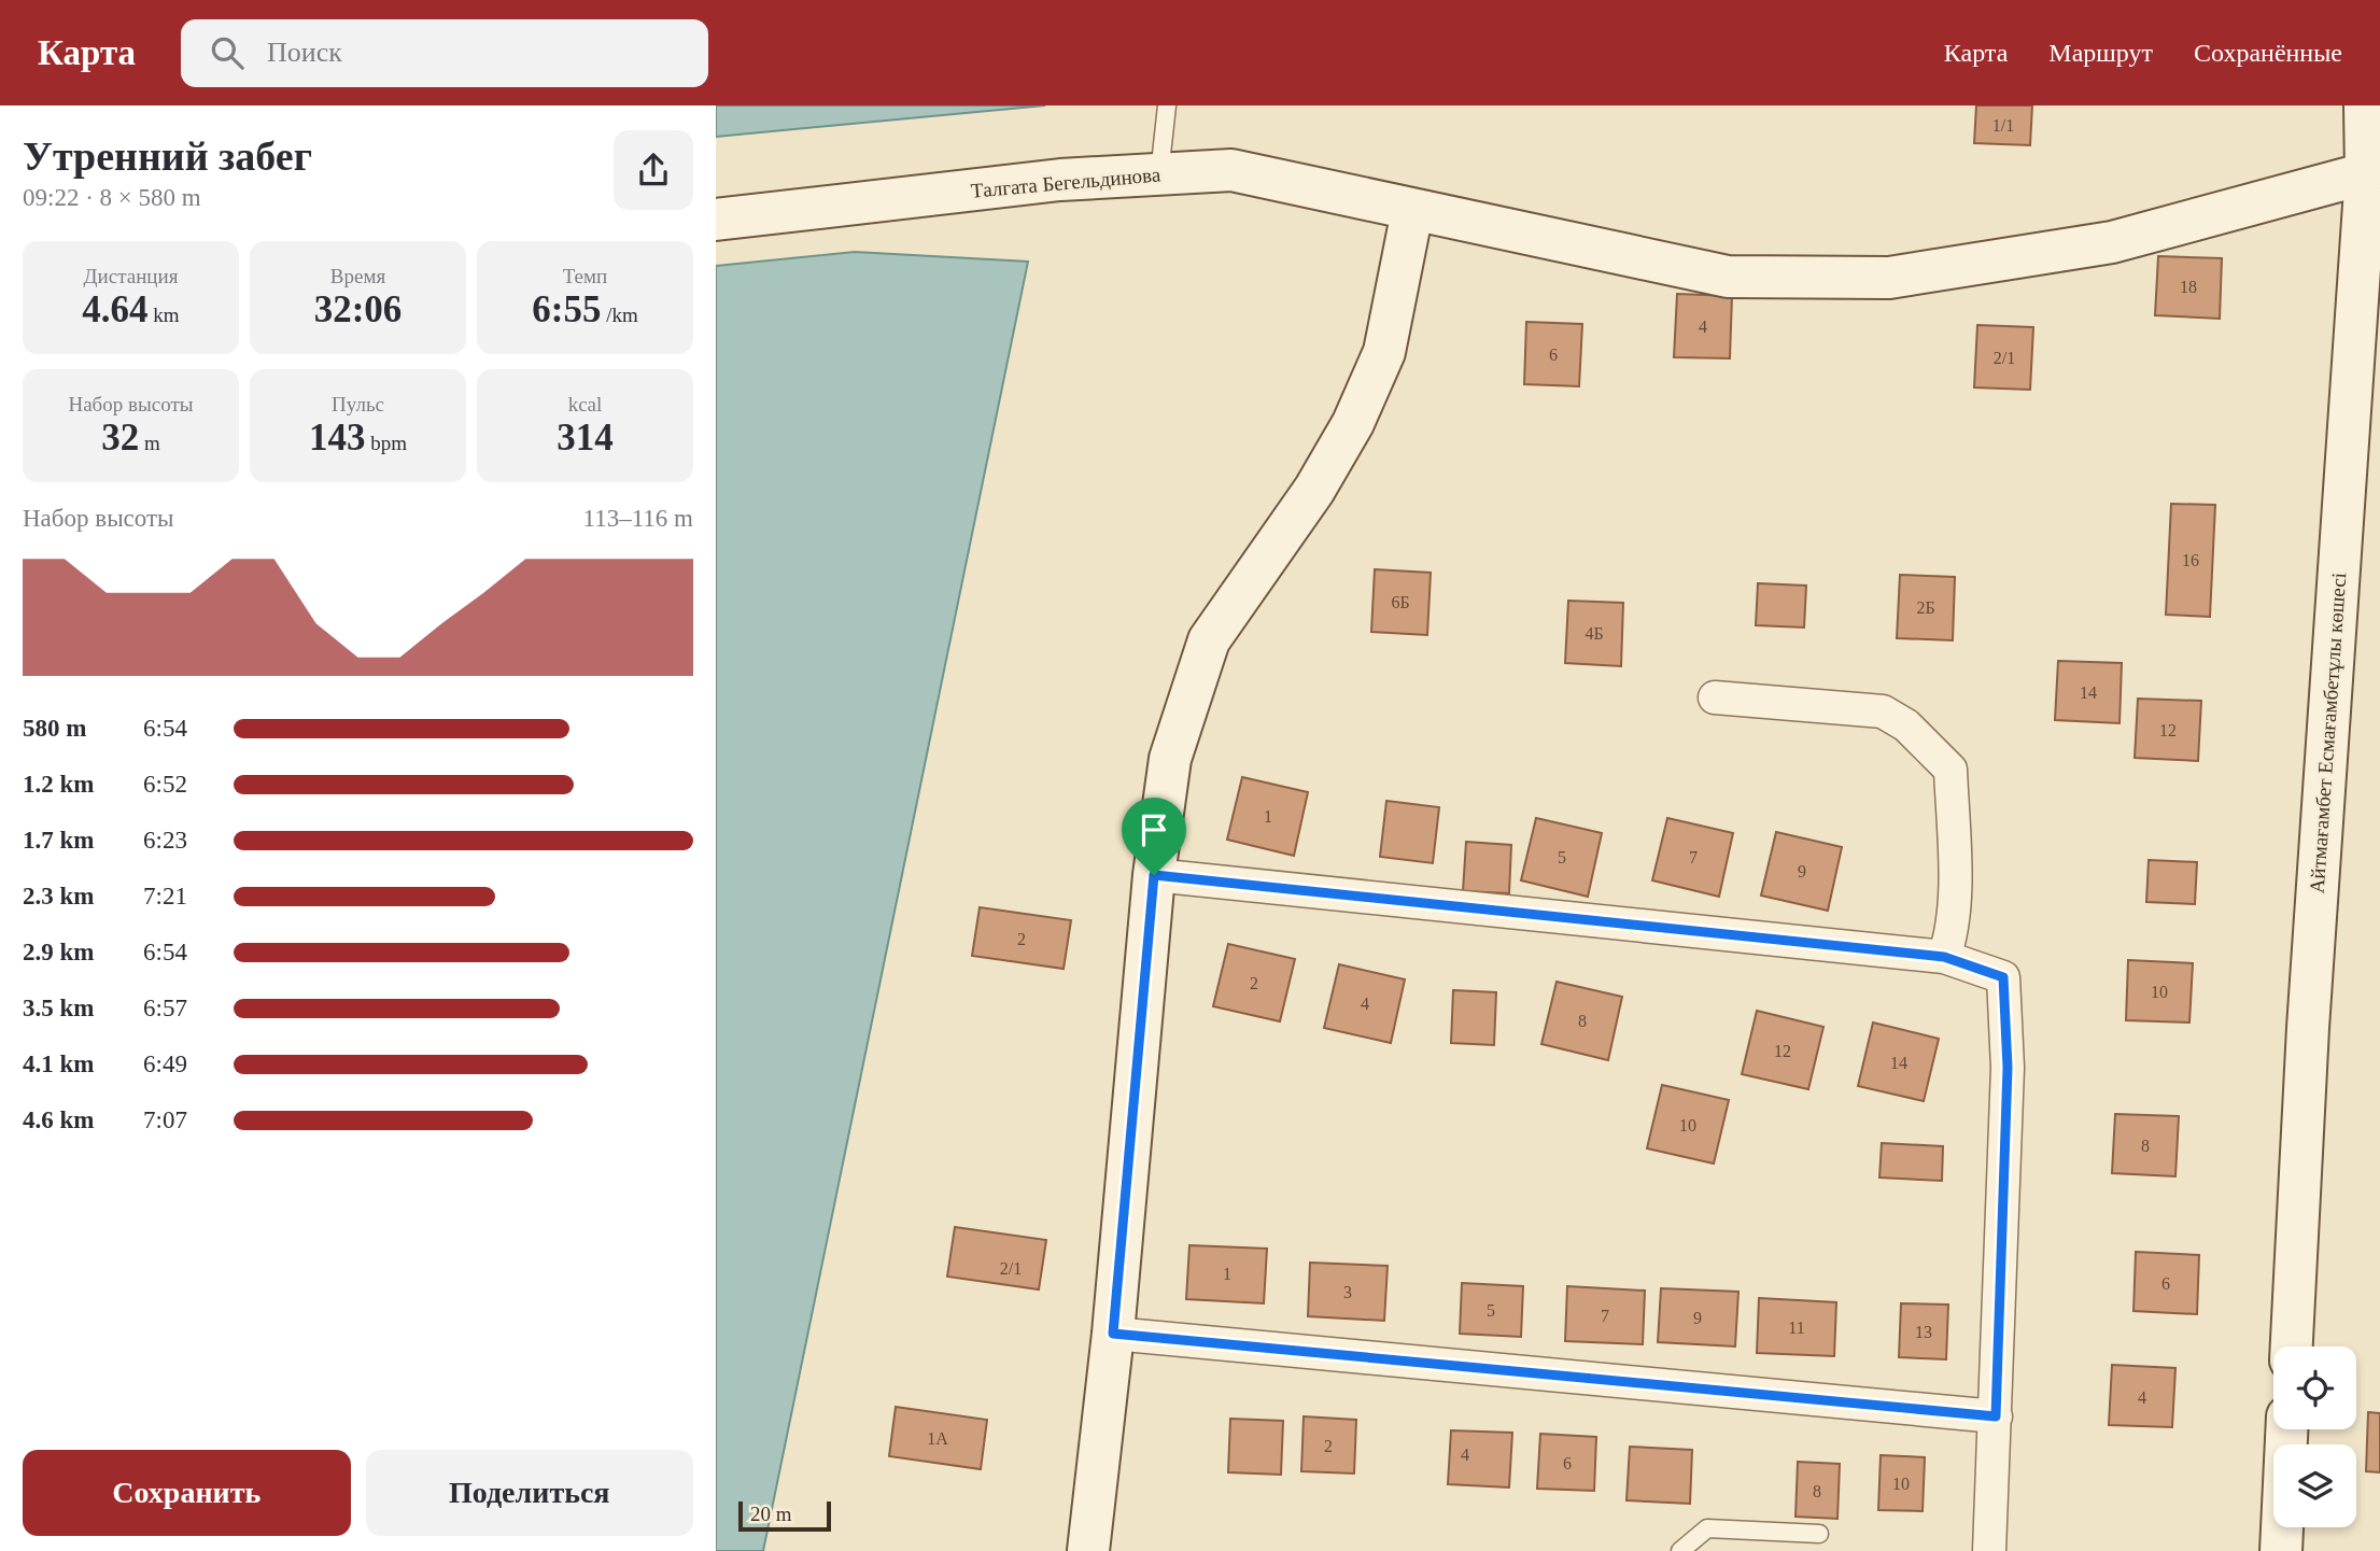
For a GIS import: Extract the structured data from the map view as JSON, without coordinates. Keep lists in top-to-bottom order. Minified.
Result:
{"streets":{"street":["Талгата Бегельдинова","Айтмағамбет Есмағамбетұлы көшесі"]},"crossings":[["Талгата Бегельдинова","Айтмағамбет Есмағамбетұлы көшесі"]],"house_numbers":["1/1","18","4","6","2/1","16","6Б","2Б","4Б","14","12","1","5","7","9","2","2","10","4","8","12","14","10","8","2/1","1","6","3","5","7","9","11","13","4","1А","2","4","6","10","8"],"scale_bar":"20 m","page":{"header":"Карта","search":"Поиск","nav":["Карта","Маршрут","Сохранённые"],"heading":["Утренний забег","09:22 · 8 × 580 m"],"stats":[["Дистанция","4.64 km"],["Время","32:06"],["Темп","6:55 /km"],["Набор высоты","32 m"],["Пульс","143 bpm"],["kcal","314"]],"chart":["Набор высоты","113–116 m"],"list":[{"name":"580 m","note":"6:54"},{"name":"1.2 km","note":"6:52"},{"name":"1.7 km","note":"6:23"},{"name":"2.3 km","note":"7:21"},{"name":"2.9 km","note":"6:54"},{"name":"3.5 km","note":"6:57"},{"name":"4.1 km","note":"6:49"},{"name":"4.6 km","note":"7:07"}],"buttons":["Сохранить","Поделиться"],"scale":"20 m"}}
